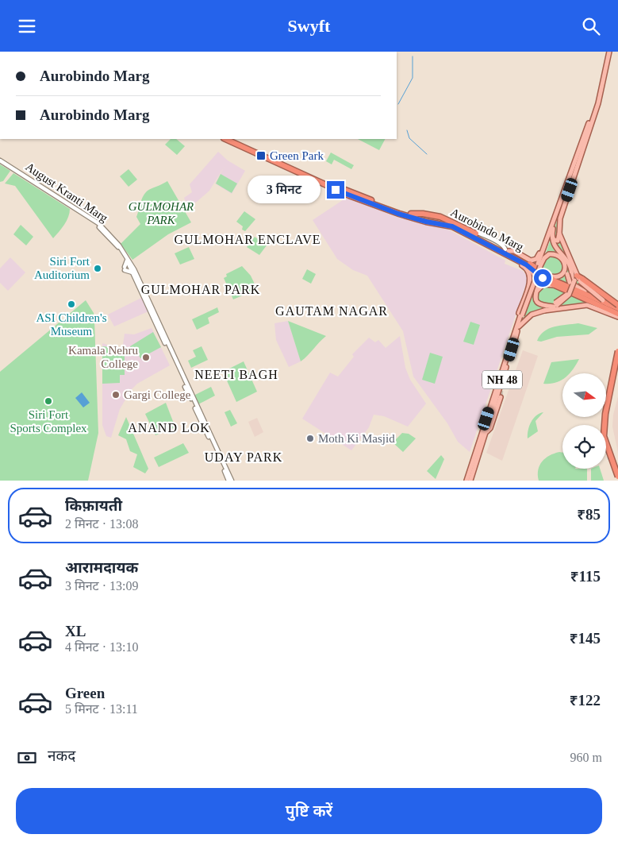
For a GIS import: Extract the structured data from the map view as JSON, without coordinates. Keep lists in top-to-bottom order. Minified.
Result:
{"streets":{"highway":["Aurobindo Marg"],"main road":["August Kranti Marg","NH 48"]},"districts":["GULMOHAR ENCLAVE","GULMOHAR PARK","GAUTAM NAGAR","NEETI BAGH","ANAND LOK","UDAY PARK"],"parks":["GULMOHAR PARK"],"places":{"transit":["Green Park"],"other":["Siri Fort Auditorium","ASI Children's Museum","Kamala Nehru College","Gargi College","Siri Fort Sports Complex","Moth Ki Masjid"]},"north":"right","page":{"header":"Swyft","banner":["Aurobindo Marg","Aurobindo Marg"],"bubble":"3 मिनट","list":[{"name":"किफ़ायती","note":"2 मिनट · 13:08","value":"₹85"},{"name":"आरामदायक","note":"3 मिनट · 13:09","value":"₹115"},{"name":"XL","note":"4 मिनट · 13:10","value":"₹145"},{"name":"Green","note":"5 मिनट · 13:11","value":"₹122"}],"pay":["नकद","960 m"],"buttons":"पुष्टि करें"}}
